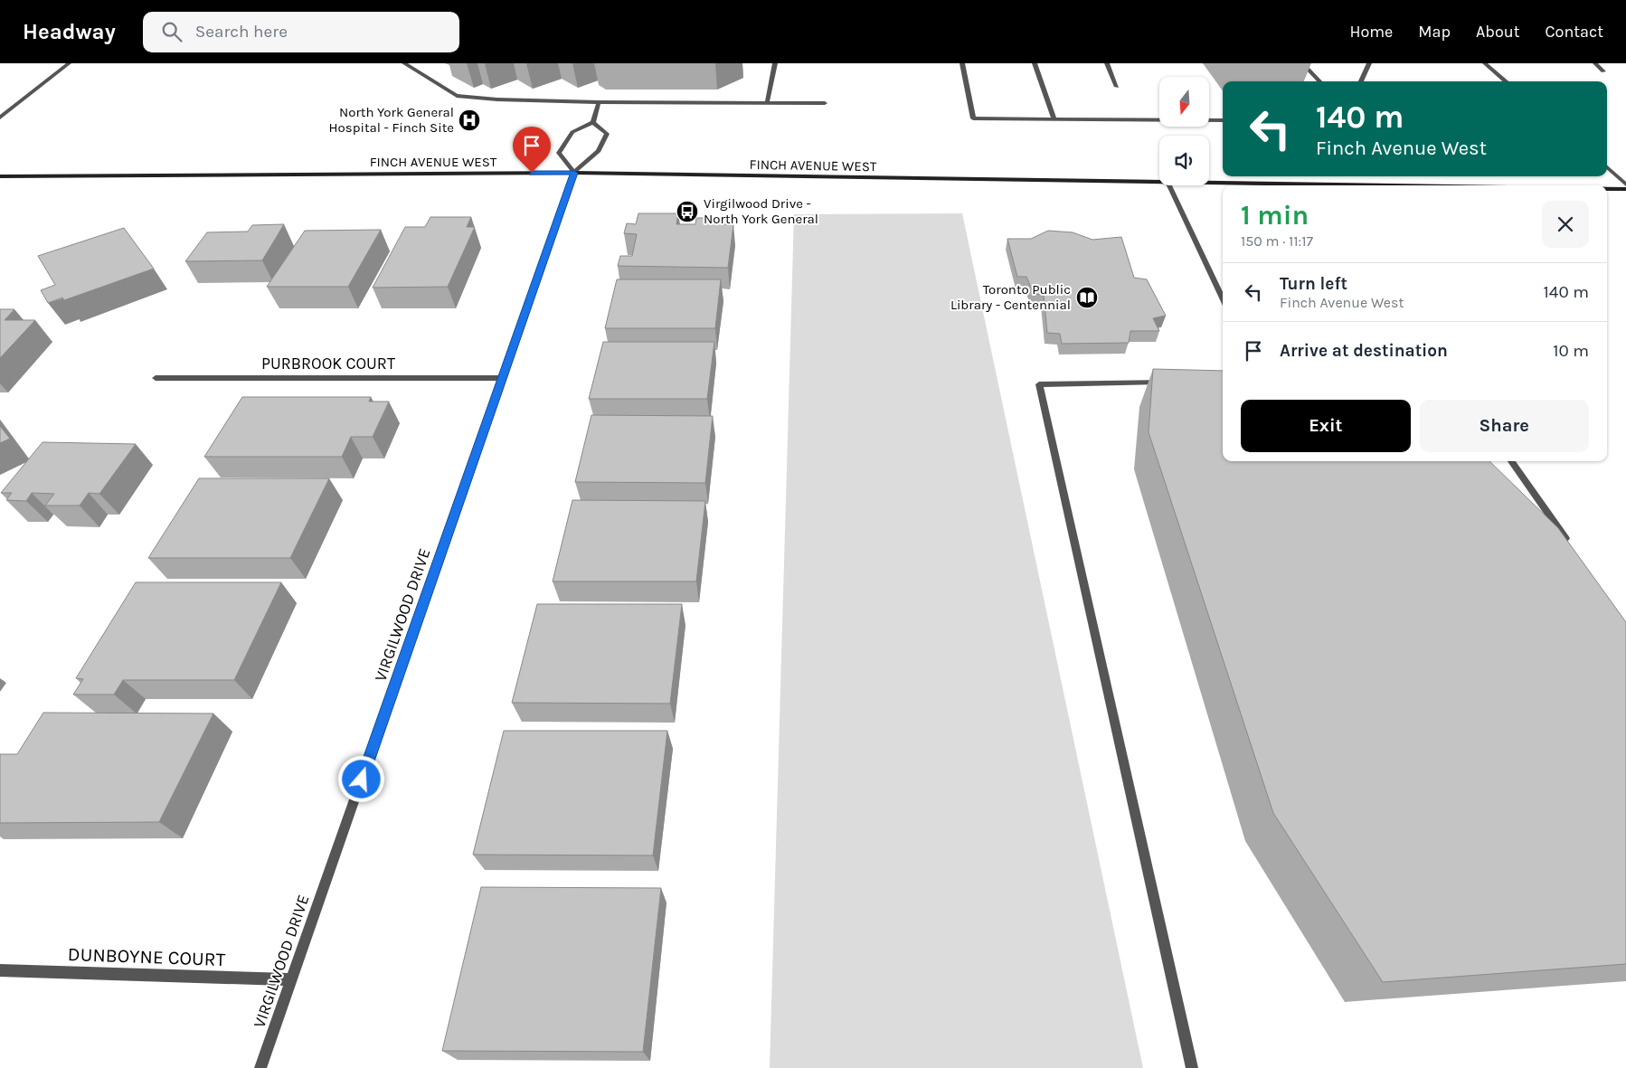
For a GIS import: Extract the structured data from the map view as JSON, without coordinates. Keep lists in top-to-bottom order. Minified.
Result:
{"streets":{"main road":["FINCH AVENUE WEST"],"street":["PURBROOK COURT","VIRGILWOOD DRIVE","DUNBOYNE COURT"]},"crossings":[["FINCH AVENUE WEST","VIRGILWOOD DRIVE"],["PURBROOK COURT","VIRGILWOOD DRIVE"],["VIRGILWOOD DRIVE","DUNBOYNE COURT"]],"places":{"hospital":["North York General Hospital - Finch Site"],"bus stop":["Virgilwood Drive - North York General"],"library":["Toronto Public Library - Centennial"]},"north":"bottom","page":{"header":"Headway","search":"Search here","nav":["Home","Map","About","Contact"],"turn":["140 m","Finch Avenue West"],"heading":["1 min","150 m · 11:17"],"list":[{"name":"Turn left","note":"Finch Avenue West","value":"140 m"},{"name":"Arrive at destination","value":"10 m"}],"buttons":["Exit","Share"]}}
